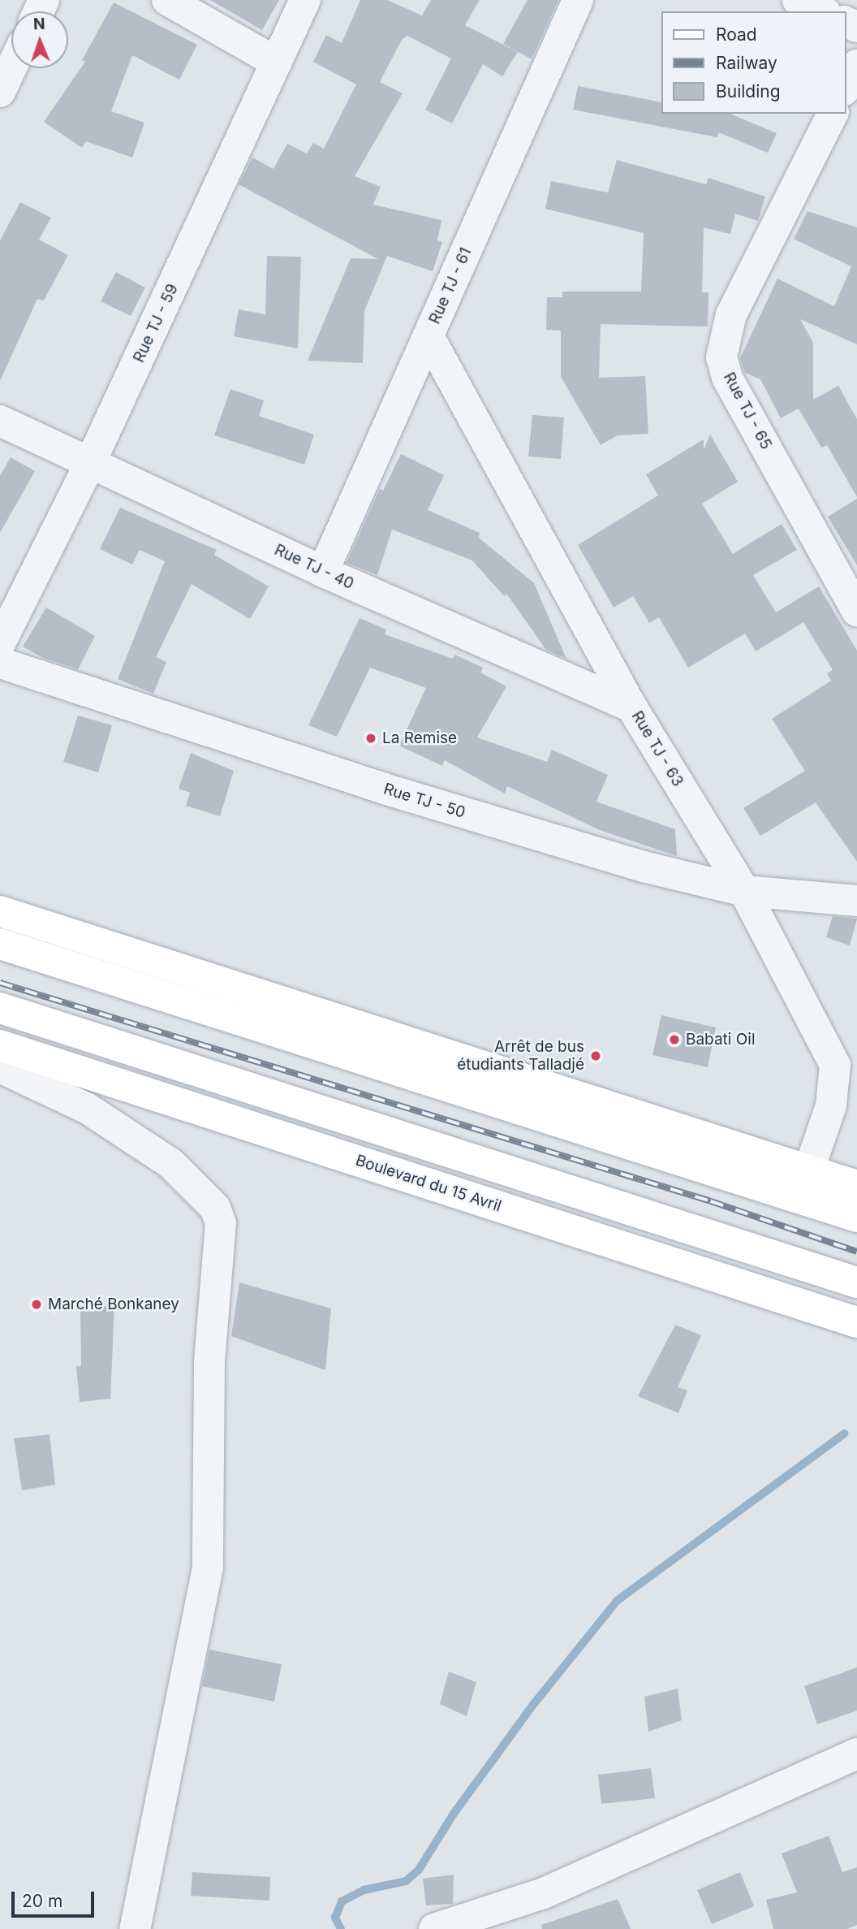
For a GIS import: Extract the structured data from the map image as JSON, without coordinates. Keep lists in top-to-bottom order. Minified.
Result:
{"streets":{"main road":["Boulevard du 15 Avril"],"street":["Rue TJ - 61","Rue TJ - 59","Rue TJ - 65","Rue TJ - 40","Rue TJ - 63","Rue TJ - 50"]},"crossings":[["Rue TJ - 61","Rue TJ - 40"],["Rue TJ - 61","Rue TJ - 63"],["Rue TJ - 59","Rue TJ - 40"],["Rue TJ - 40","Rue TJ - 63"],["Rue TJ - 63","Rue TJ - 50"]],"places":["La Remise","Babati Oil","Arrêt de bus étudiants Talladjé","Marché Bonkaney"],"legend":["Road","Railway","Building"],"scale_bar":"20 m","north":"top"}
